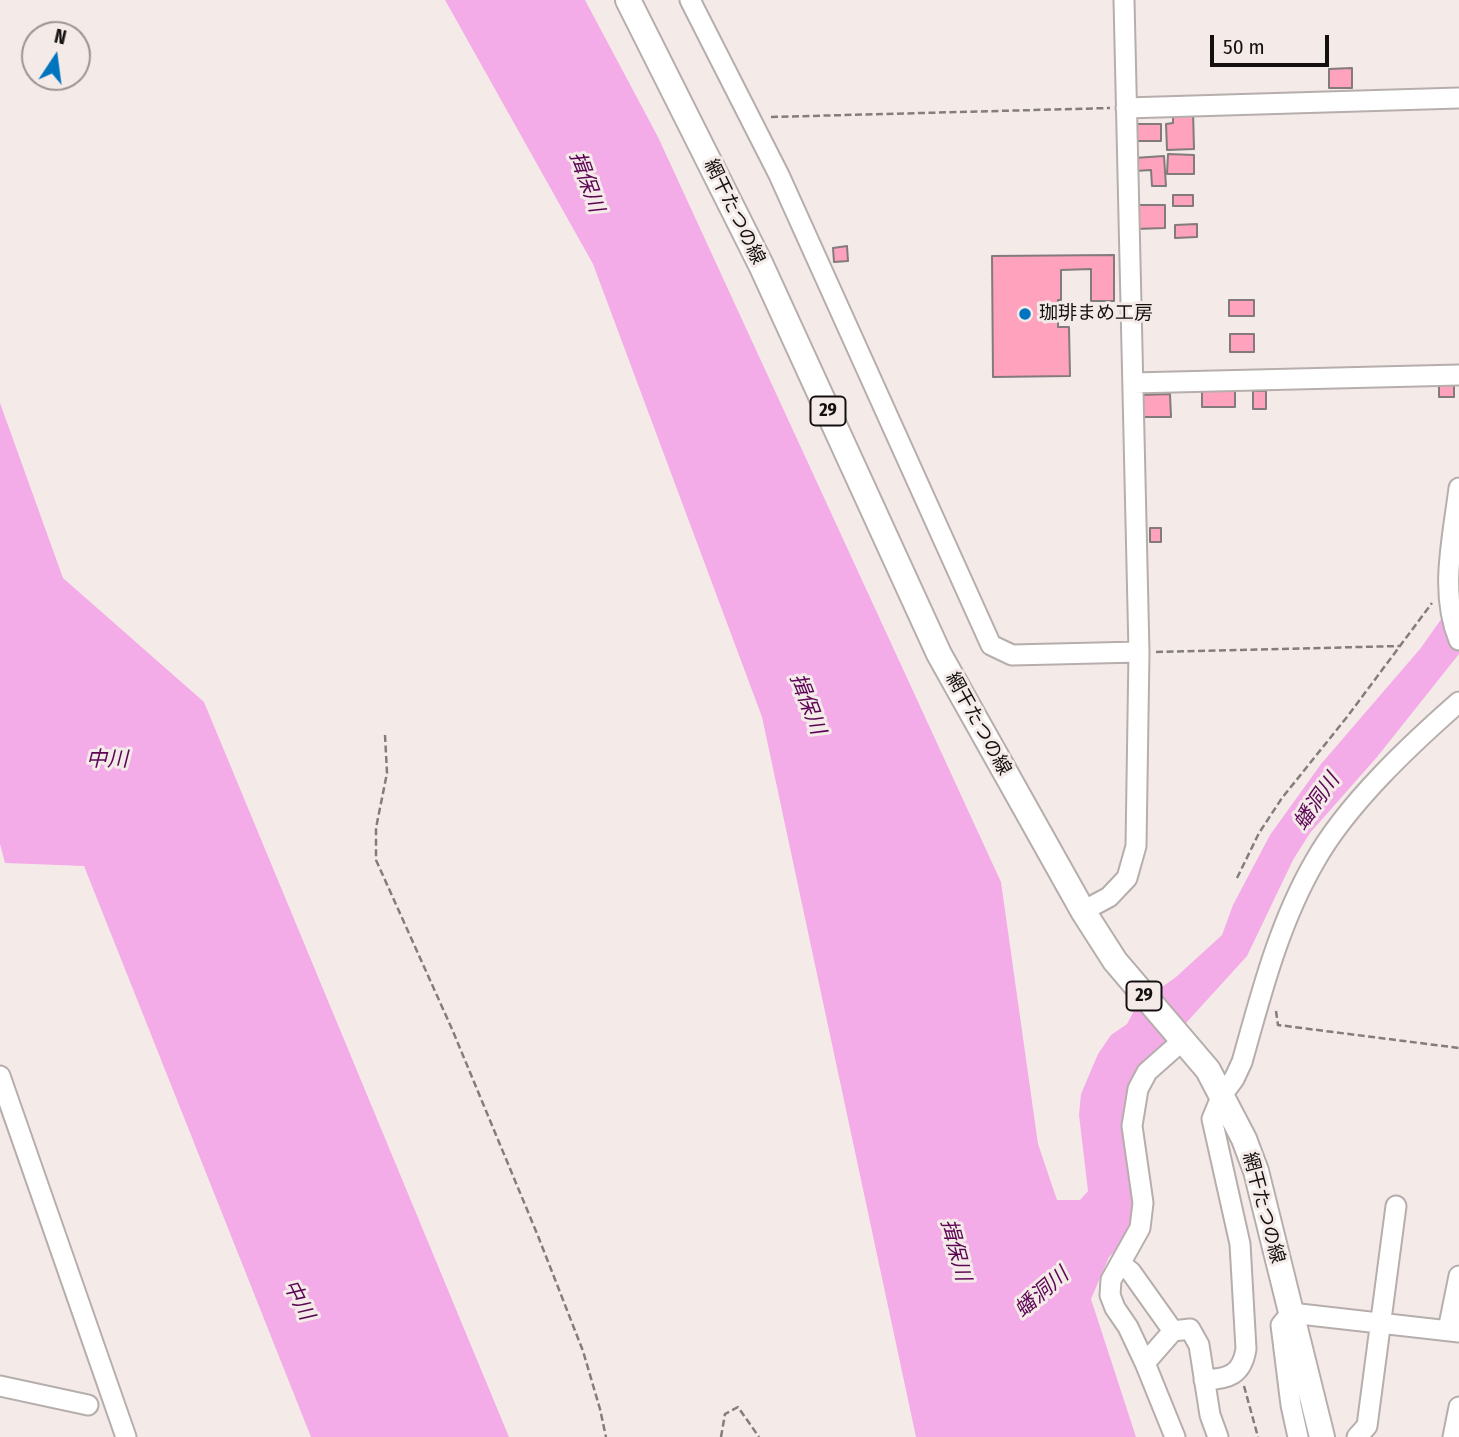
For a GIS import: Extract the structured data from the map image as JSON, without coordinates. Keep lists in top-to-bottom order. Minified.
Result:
{"streets":{"main road":["網干たつの線","29"]},"water":["揖保川","中川","蟠洞川"],"places":["珈琲まめ工房"],"scale_bar":"50 m","north":"top"}
